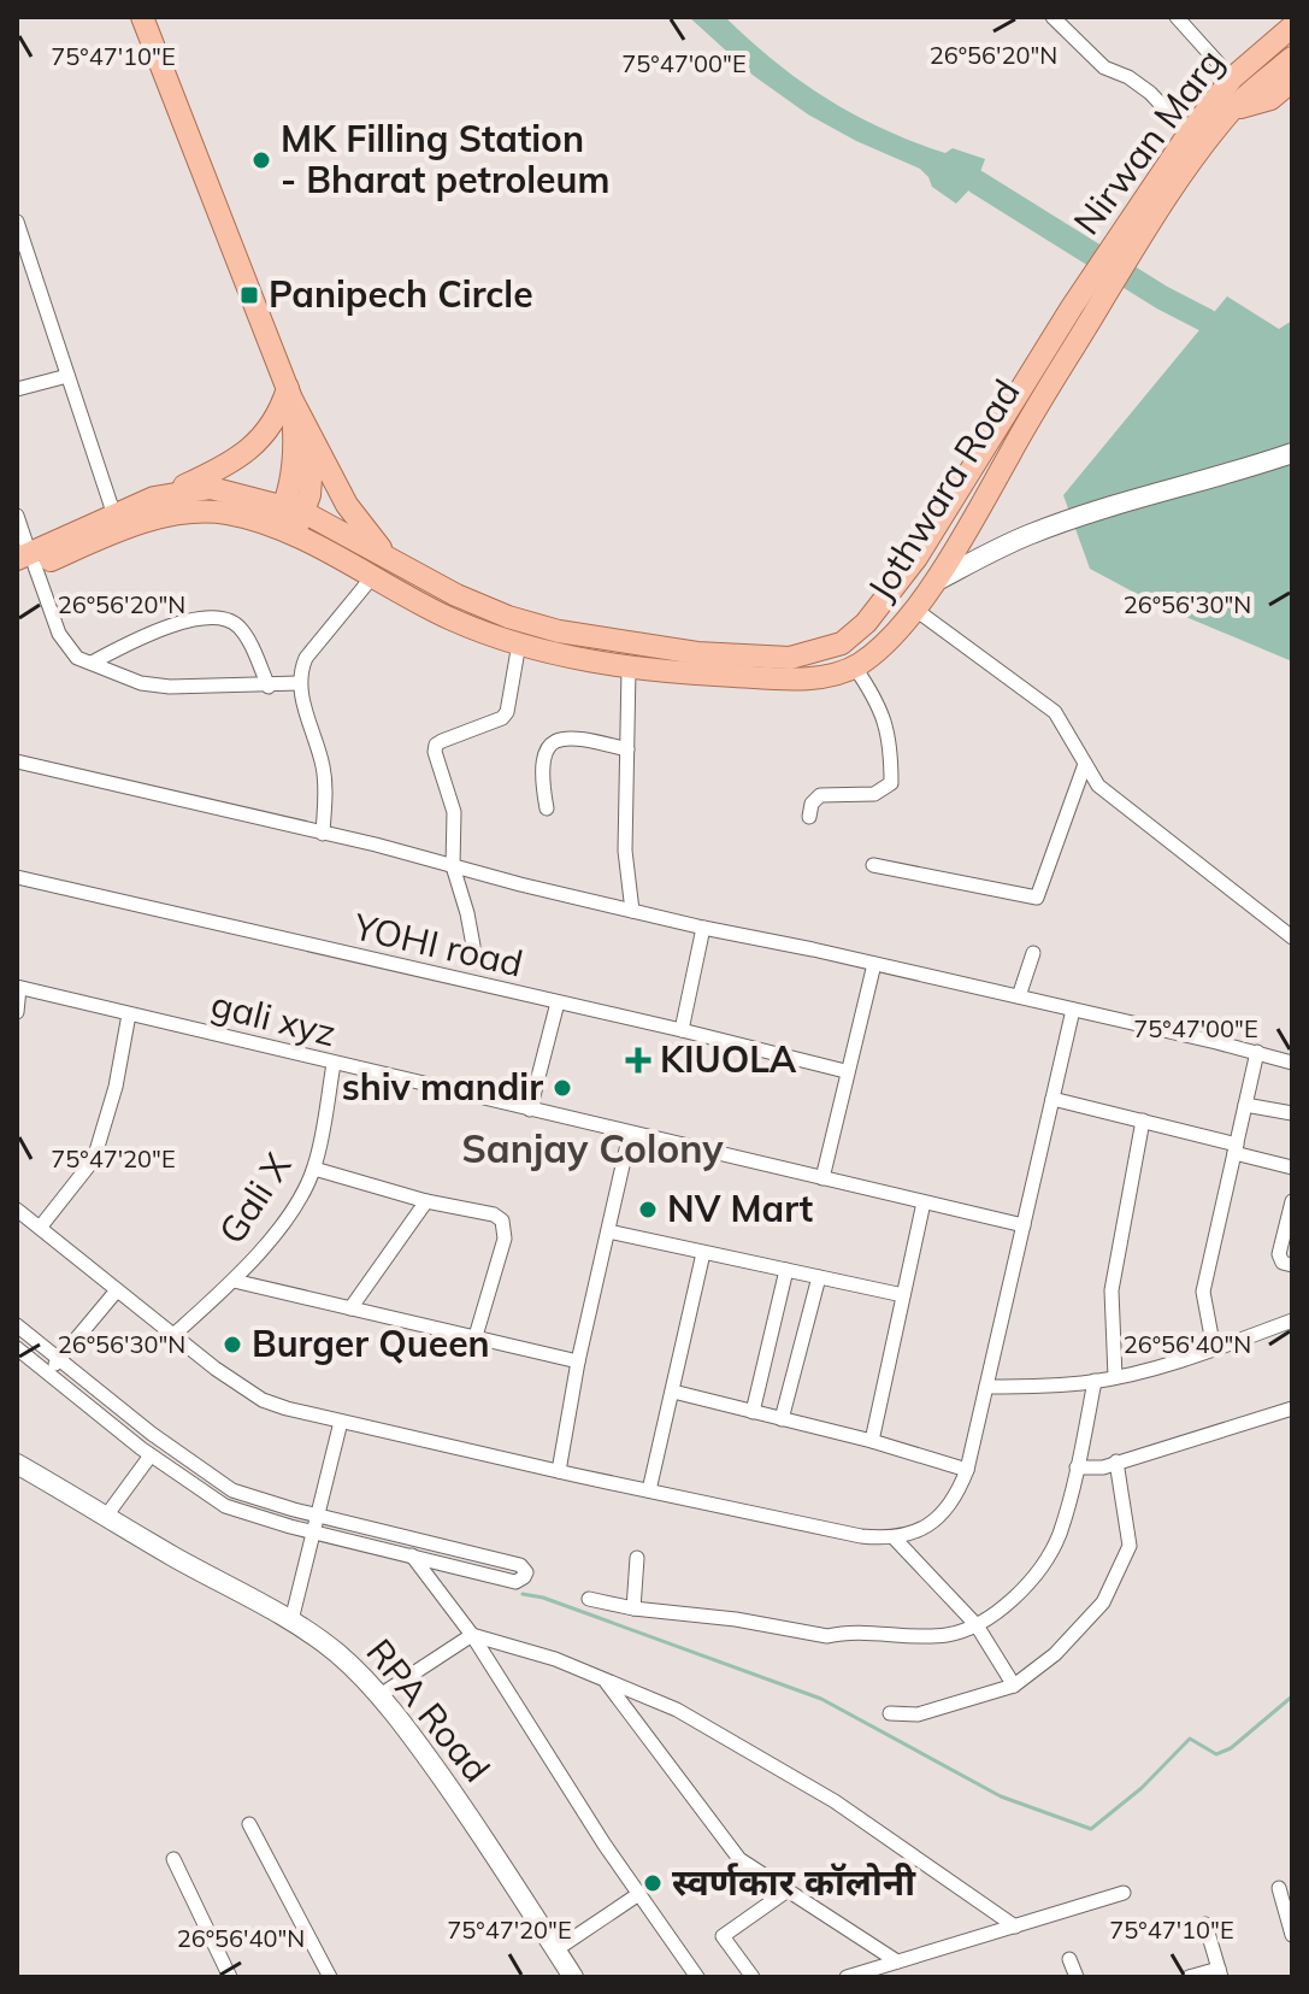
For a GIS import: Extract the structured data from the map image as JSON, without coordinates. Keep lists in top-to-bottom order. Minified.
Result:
{"streets":{"main road":["Nirwan Marg","Jothwara Road"],"street":["YOHI road","gali xyz","Gali X","RPA Road"]},"crossings":[["Nirwan Marg","Jothwara Road"],["gali xyz","Gali X"]],"districts":["Sanjay Colony"],"places":{"other":["MK Filling Station - Bharat petroleum","shiv mandir","NV Mart","Burger Queen","स्वर्णकार कॉलोनी"],"transit":["Panipech Circle"],"health":["KIUOLA"]},"coordinates":["26°56'20\"N","75°47'10\"E","75°47'00\"E","26°56'30\"N","75°47'20\"E","26°56'40\"N"]}
